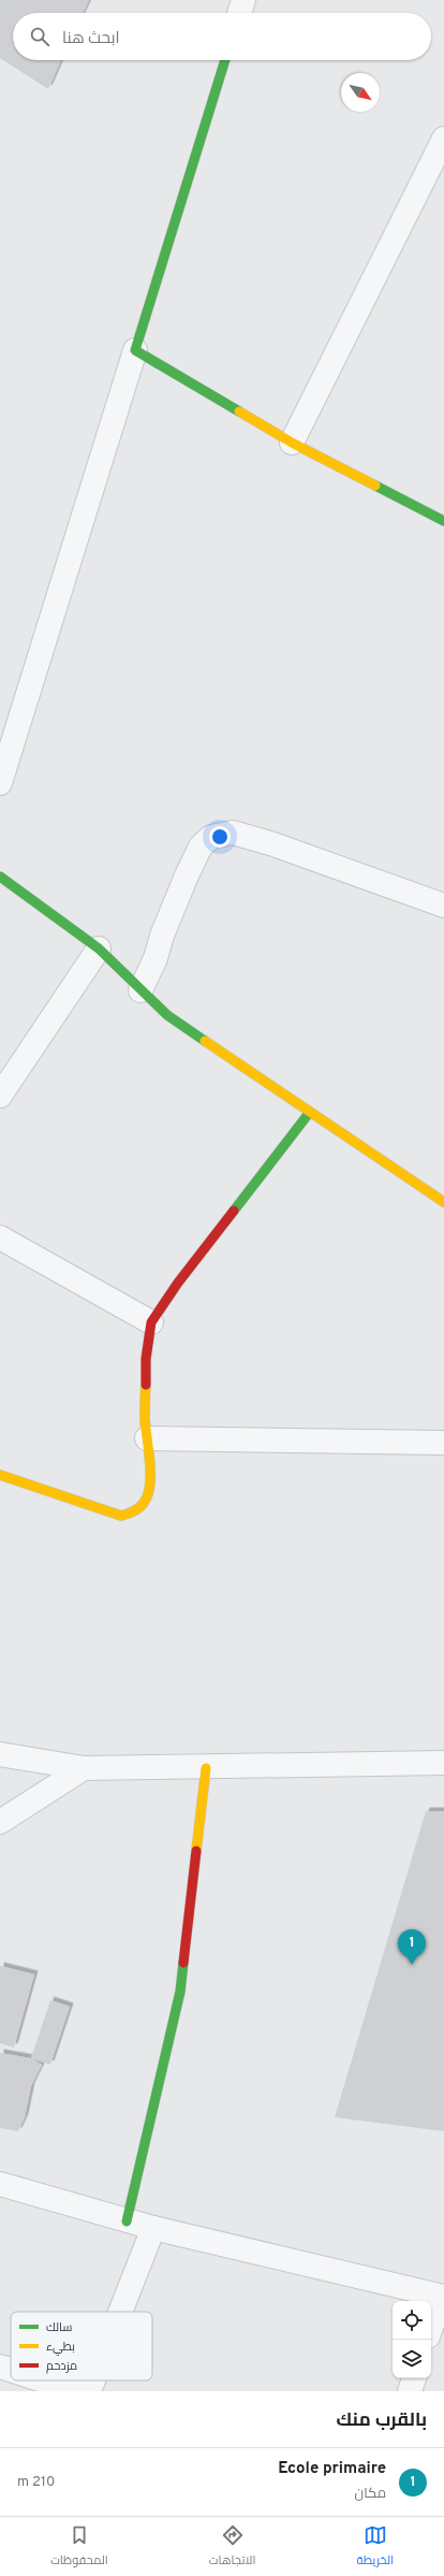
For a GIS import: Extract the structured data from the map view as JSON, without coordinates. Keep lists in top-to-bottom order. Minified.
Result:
{"legend":["سالك","بطيء","مزدحم"],"north":"bottom right","page":{"search":"ابحث هنا","pins":"1","heading":"بالقرب منك","list":[{"mark":"1","name":"Ecole primaire","note":"مكان","value":"210 m"}],"nav":["الخريطة","الاتجاهات","المحفوظات"]}}
